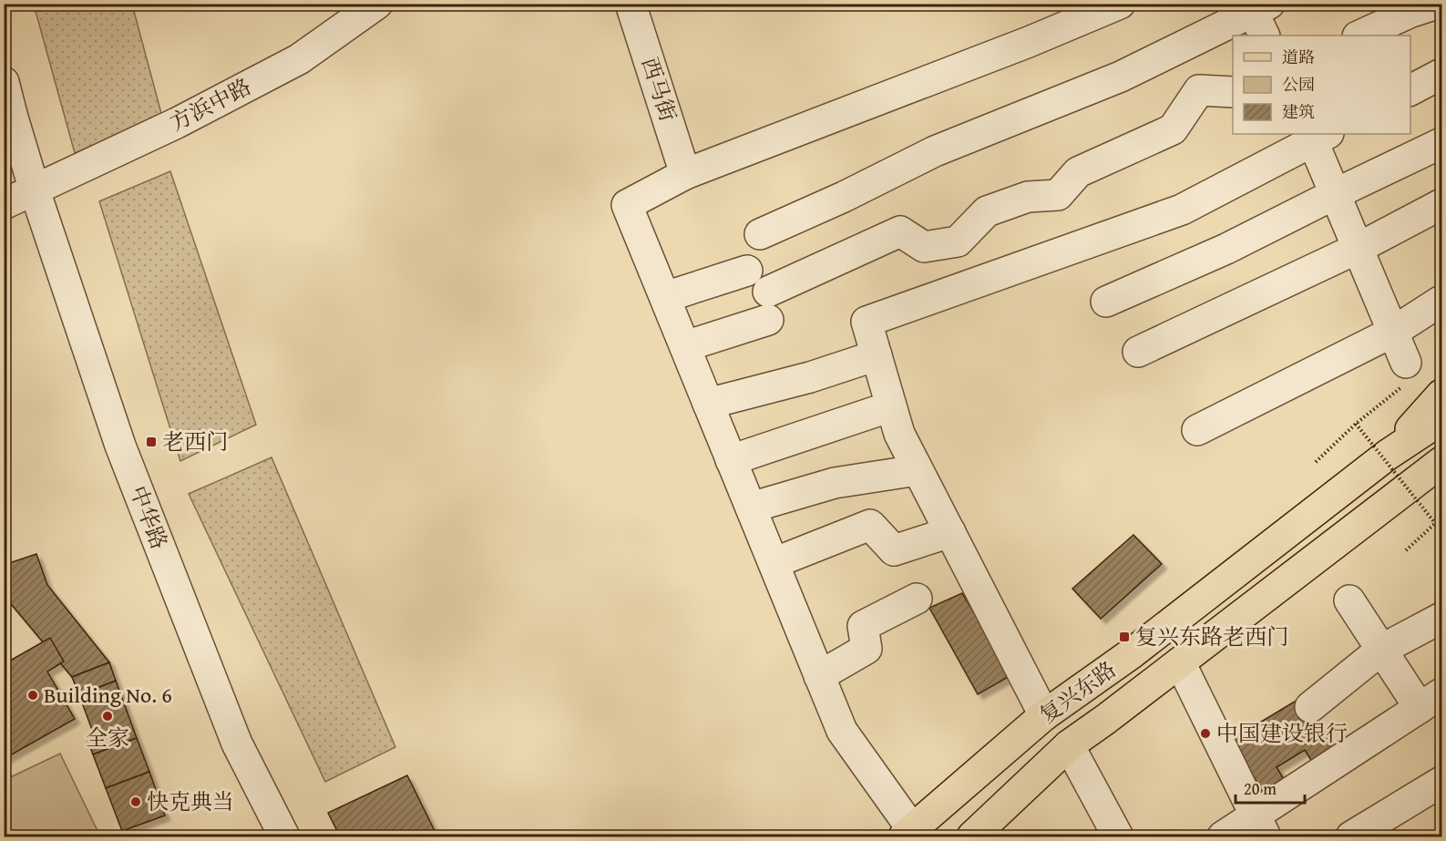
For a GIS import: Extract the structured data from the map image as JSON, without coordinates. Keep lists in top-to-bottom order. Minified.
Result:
{"streets":{"main road":["复兴东路"],"street":["西马街","方浜中路","中华路"]},"crossings":[["方浜中路","中华路"]],"places":{"transit":["老西门","复兴东路老西门"],"other":["Building No. 6","全家","中国建设银行","快克典当"]},"legend":["道路","公园","建筑"],"scale_bar":"20 m"}
